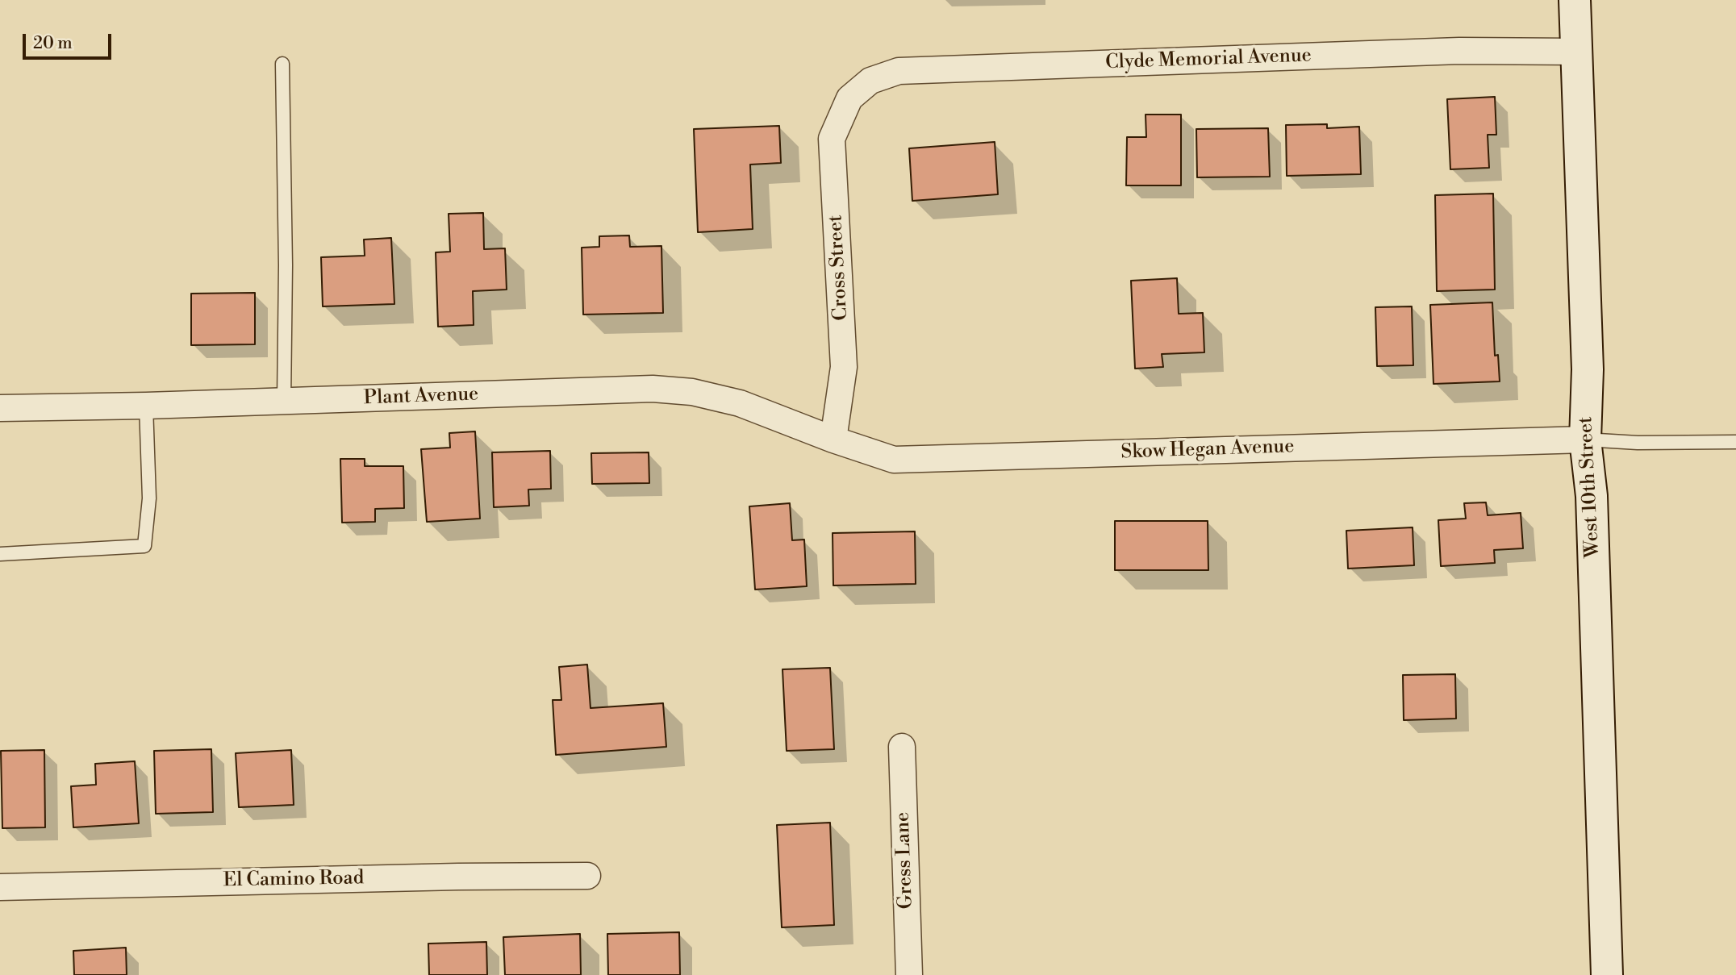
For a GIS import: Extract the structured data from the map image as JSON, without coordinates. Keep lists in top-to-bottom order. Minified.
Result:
{"streets":{"street":["Clyde Memorial Avenue","Cross Street","Plant Avenue","Skow Hegan Avenue","West 10th Street","Gress Lane","El Camino Road"]},"crossings":[["Clyde Memorial Avenue","Cross Street"],["Clyde Memorial Avenue","West 10th Street"],["Cross Street","Plant Avenue"],["Cross Street","Skow Hegan Avenue"],["Plant Avenue","Skow Hegan Avenue"],["Skow Hegan Avenue","West 10th Street"]],"scale_bar":"20 m"}
